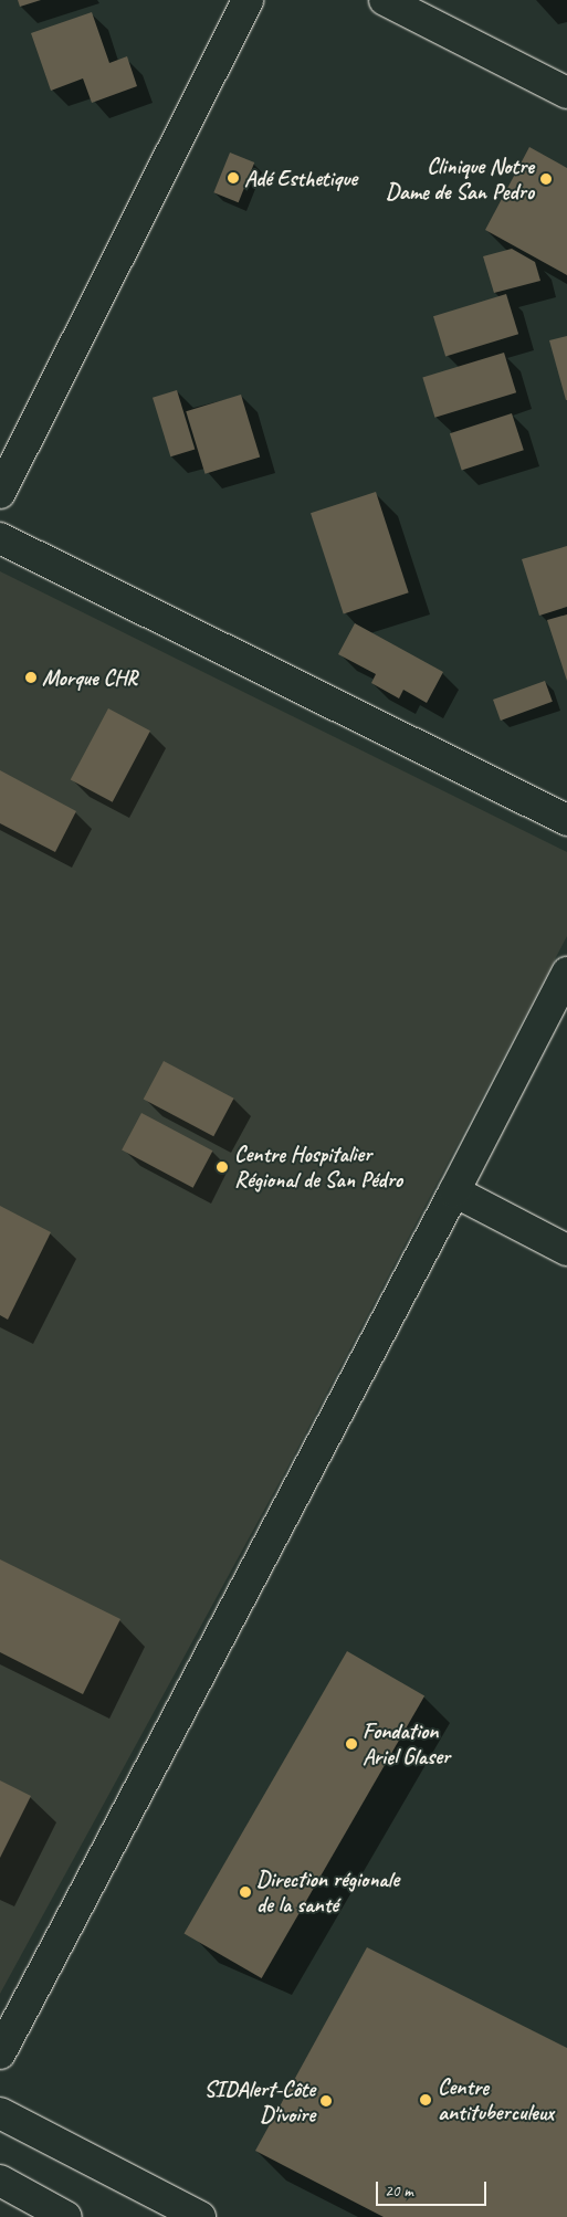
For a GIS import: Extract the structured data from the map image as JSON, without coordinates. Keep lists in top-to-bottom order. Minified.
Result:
{"places":["Adé Esthetique","Clinique Notre Dame de San Pedro","Morque CHR","Centre Hospitalier Régional de San Pédro","Fondation Ariel Glaser","Direction régionale de la santé","Centre antituberculeux","SIDAlert-Côte D'ivoire"],"scale_bar":"20 m"}
